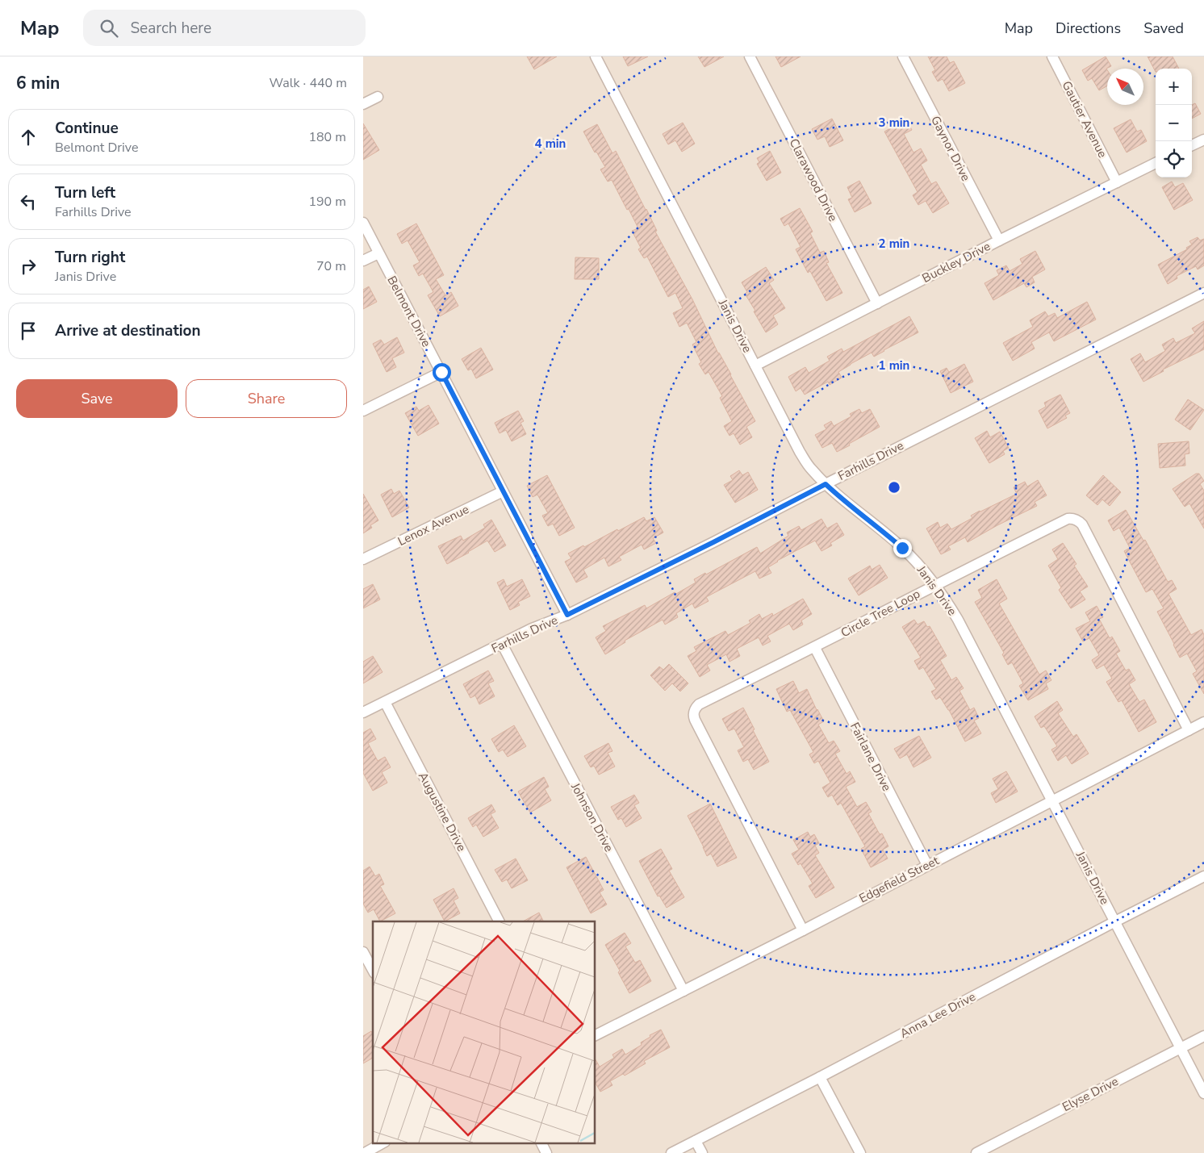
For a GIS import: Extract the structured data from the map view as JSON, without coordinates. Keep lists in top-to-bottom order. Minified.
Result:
{"streets":{"street":["Gautier Avenue","Gaynor Drive","Clarawood Drive","Buckley Drive","Belmont Drive","Janis Drive","Farhills Drive","Lenox Avenue","Circle Tree Loop","Fairlane Drive","Augustine Drive","Johnson Drive","Edgefield Street","Anna Lee Drive","Elyse Drive"]},"crossings":[["Gautier Avenue","Buckley Drive"],["Gaynor Drive","Buckley Drive"],["Clarawood Drive","Buckley Drive"],["Buckley Drive","Janis Drive"],["Belmont Drive","Farhills Drive"],["Belmont Drive","Lenox Avenue"],["Janis Drive","Farhills Drive"],["Janis Drive","Circle Tree Loop"],["Janis Drive","Edgefield Street"],["Janis Drive","Anna Lee Drive"],["Janis Drive","Elyse Drive"],["Farhills Drive","Augustine Drive"],["Farhills Drive","Johnson Drive"],["Circle Tree Loop","Fairlane Drive"],["Circle Tree Loop","Edgefield Street"],["Fairlane Drive","Edgefield Street"],["Johnson Drive","Edgefield Street"]],"north":"top left","page":{"header":"Map","search":"Search here","nav":["Map","Directions","Saved"],"heading":["6 min","Walk · 440 m"],"map_buttons":["+","−"],"list":[["Continue","Belmont Drive","180 m"],["Turn left","Farhills Drive","190 m"],["Turn right","Janis Drive","70 m"],"Arrive at destination"],"buttons":["Save","Share"]},"rings":["3 min","4 min","2 min","1 min"]}
